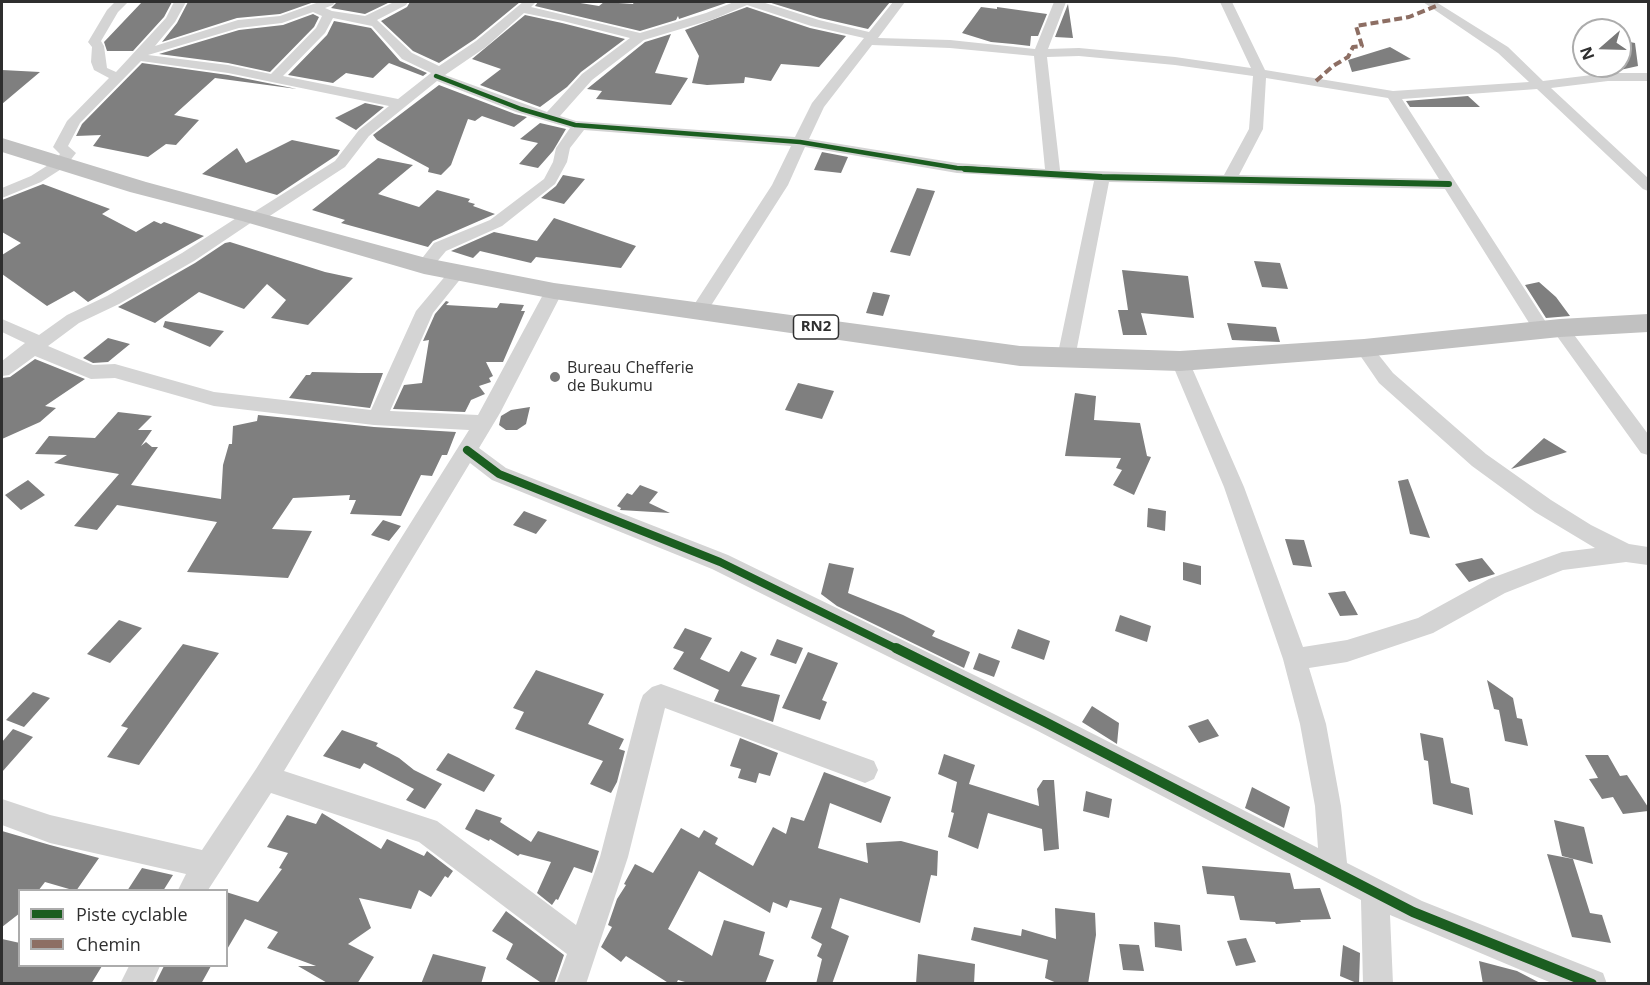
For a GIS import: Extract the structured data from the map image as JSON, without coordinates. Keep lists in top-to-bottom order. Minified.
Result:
{"streets":{"highway":["RN2"]},"places":["Bureau Chefferie de Bukumu"],"legend":["Piste cyclable","Chemin"],"north":"left"}
